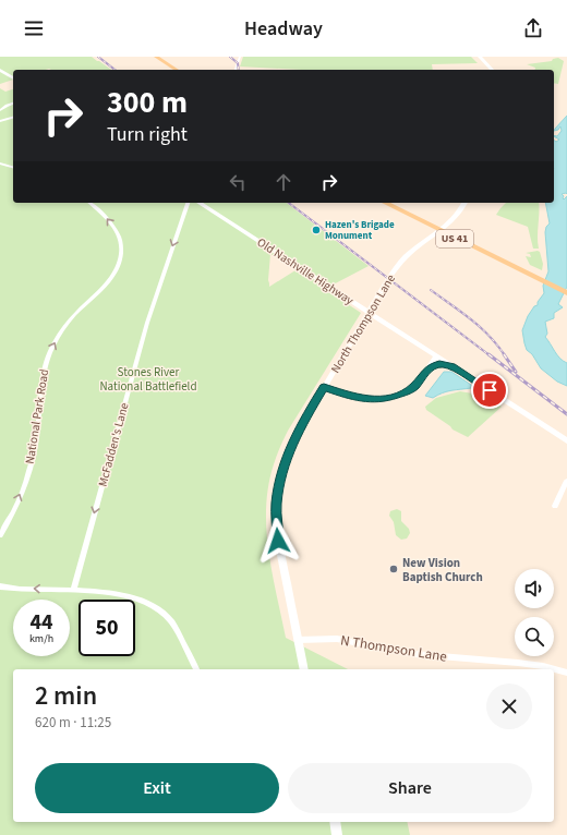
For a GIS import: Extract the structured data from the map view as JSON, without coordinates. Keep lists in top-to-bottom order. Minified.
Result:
{"streets":{"main road":["US 41","Old Nashville Highway","North Thompson Lane"],"street":["National Park Road","McFadden's Lane","N Thompson Lane"]},"crossings":[["US 41","North Thompson Lane"],["North Thompson Lane","N Thompson Lane"]],"one_way":["National Park Road","McFadden's Lane"],"parks":["Stones River National Battlefield"],"places":["Hazen's Brigade Monument","New Vision Baptish Church"],"page":{"header":"Headway","turn":["300 m","Turn right"],"speed":"44 km/h","limit":"50","heading":["2 min","620 m · 11:25"],"buttons":["Exit","Share"]}}
